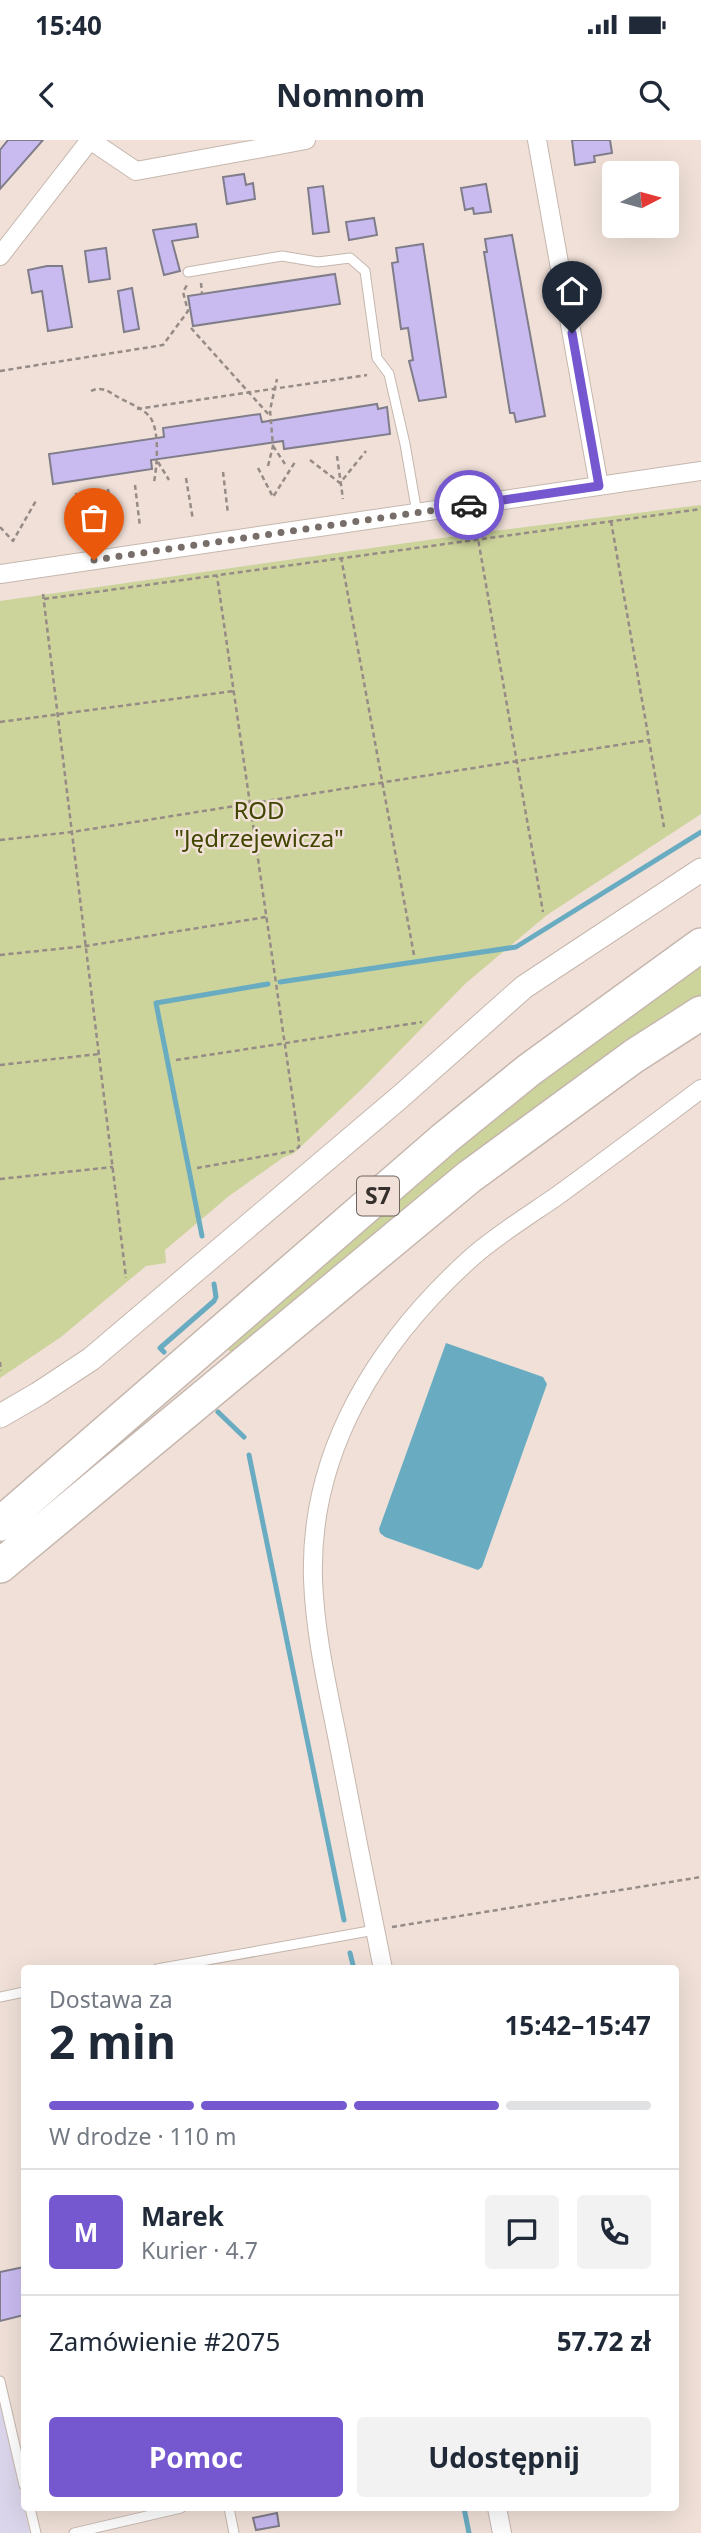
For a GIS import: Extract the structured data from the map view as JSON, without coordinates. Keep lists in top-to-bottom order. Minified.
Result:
{"streets":{"highway":["S7"]},"parks":["ROD \"Jędrzejewicza\""],"north":"right","page":{"status":"15:40","header":"Nomnom","heading":["2 min","Dostawa za","15:42–15:47"],"panel":["Marek","Kurier · 4.7","Zamówienie #2075","57.72 zł"],"bar":"W drodze · 110 m","round":"M","buttons":["Pomoc","Udostępnij"]}}
